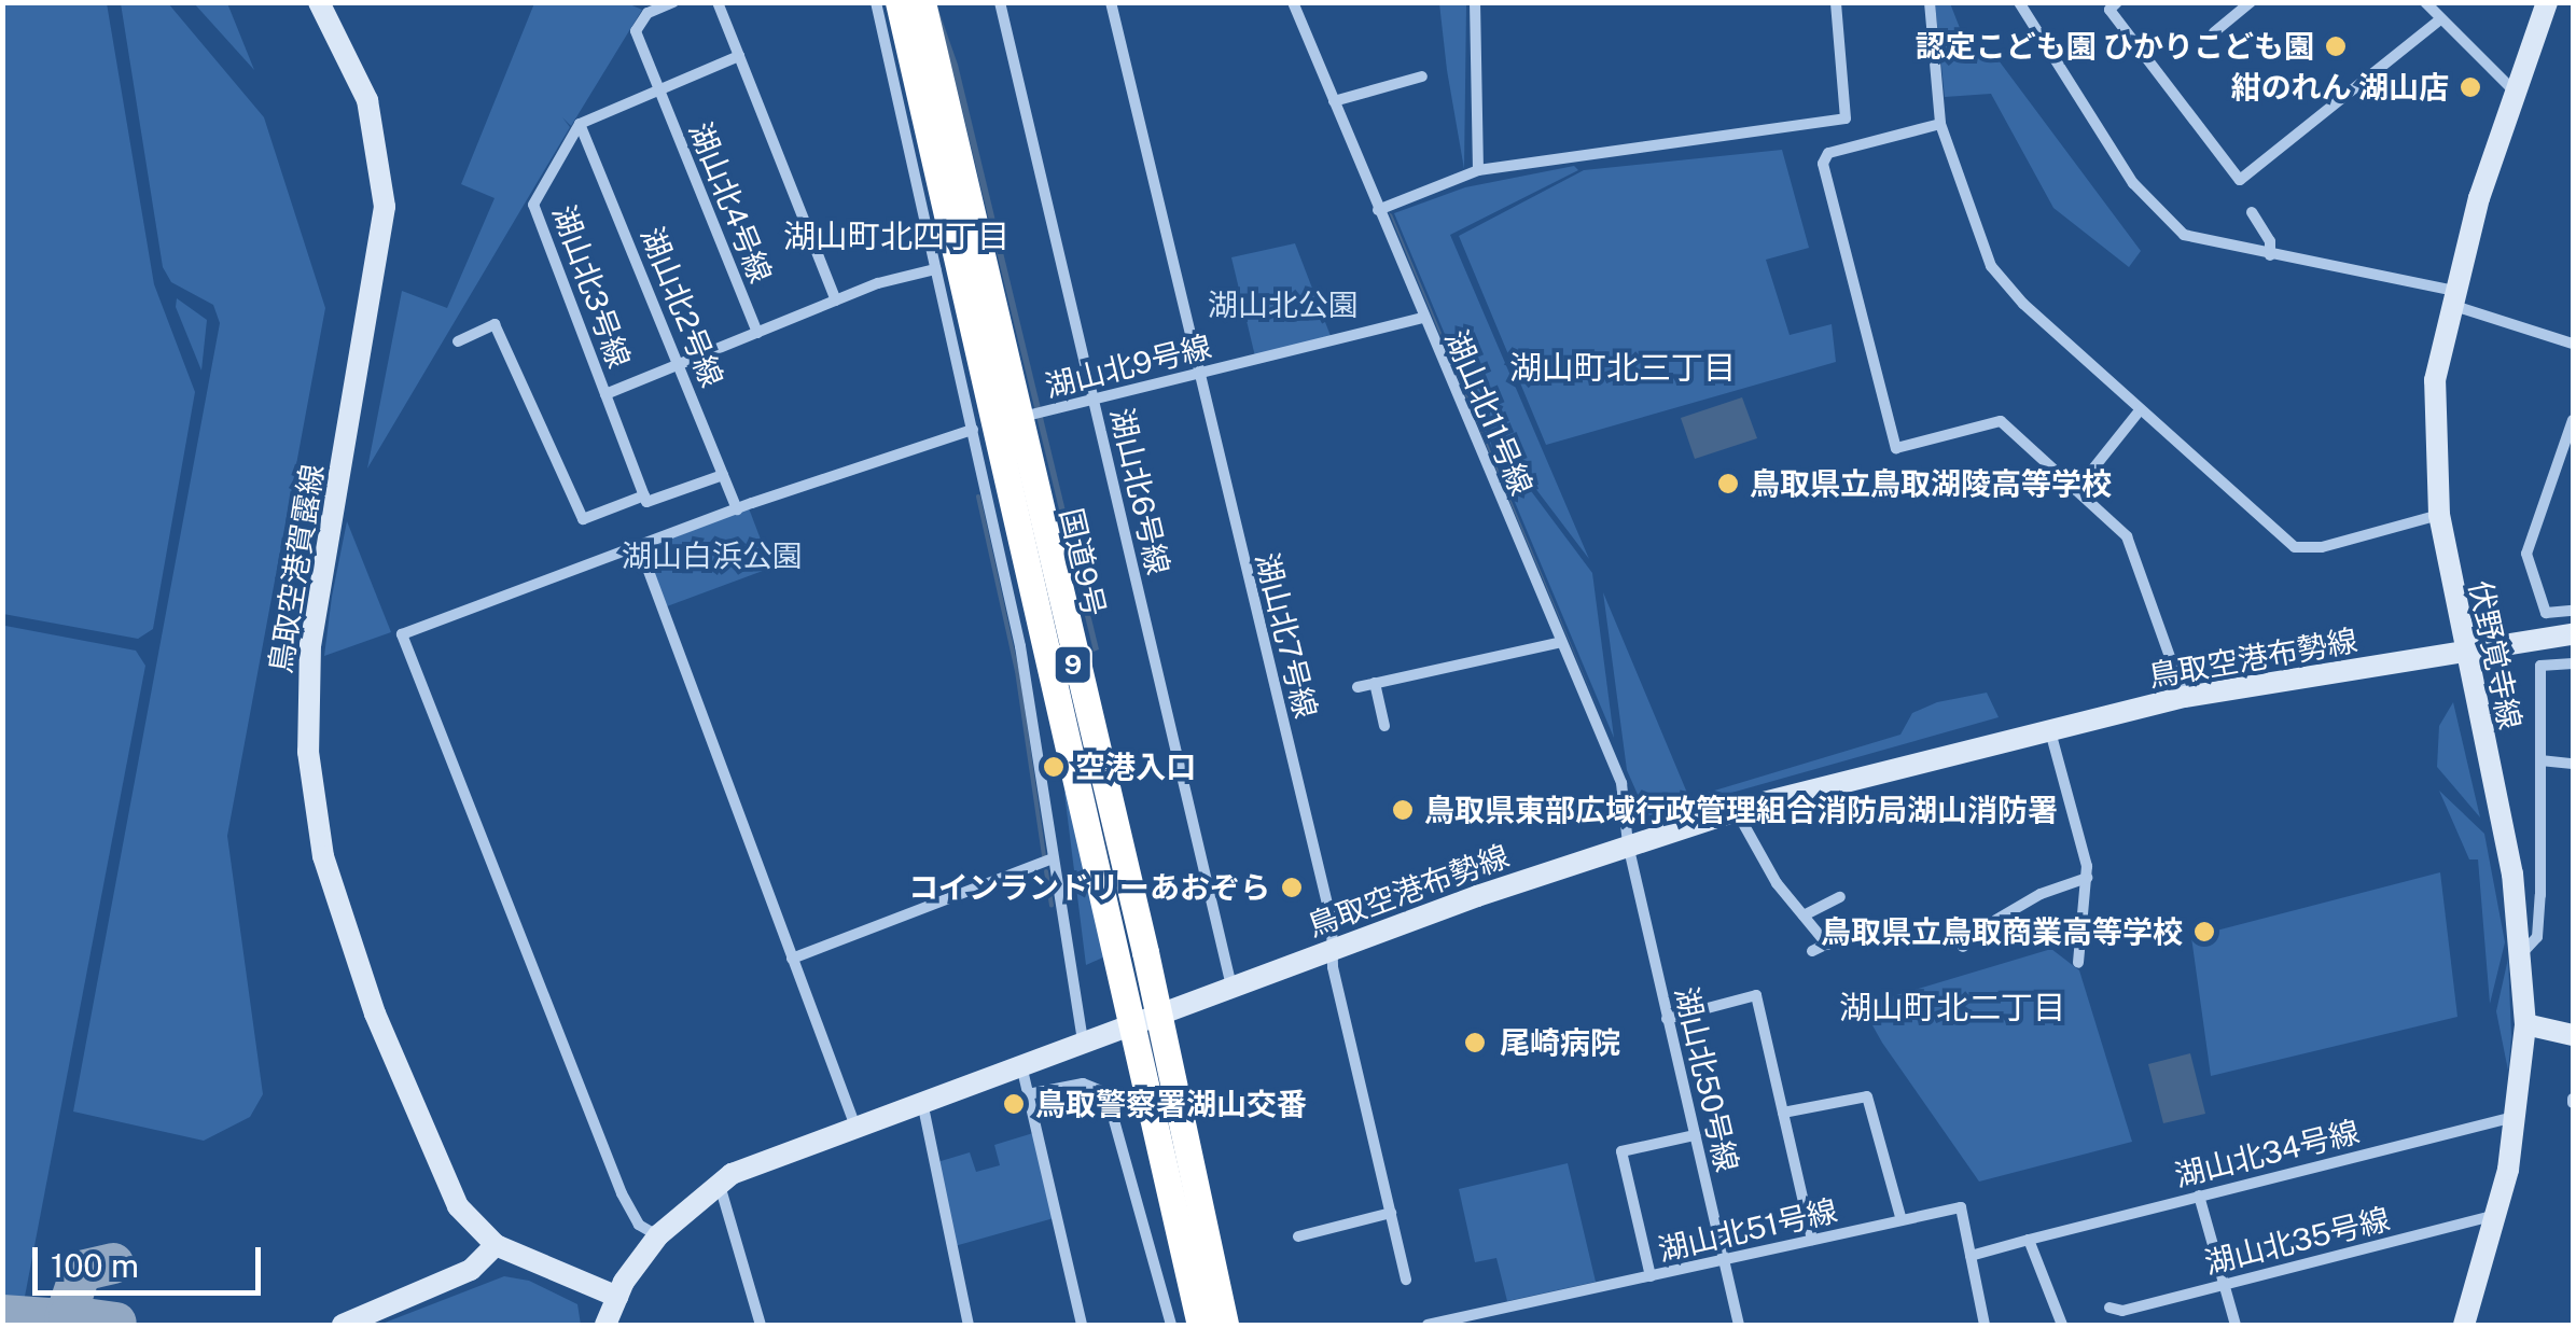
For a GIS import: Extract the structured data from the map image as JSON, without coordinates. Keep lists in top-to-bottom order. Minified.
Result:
{"streets":{"highway":["国道9号","9"],"main road":["鳥取空港賀露線","伏野覚寺線","鳥取空港布勢線"],"street":["湖山北4号線","湖山北3号線","湖山北2号線","湖山北9号線","湖山北11号線","湖山北6号線","湖山北7号線","湖山北50号線","湖山北34号線","湖山北51号線","湖山北35号線"]},"crossings":[["湖山北3号線","湖山北2号線"],["湖山北9号線","湖山北11号線"],["湖山北9号線","湖山北6号線"],["湖山北9号線","湖山北7号線"],["湖山北11号線","鳥取空港布勢線"],["湖山北11号線","湖山北50号線"],["湖山北6号線","鳥取空港布勢線"],["国道9号","鳥取空港布勢線"],["鳥取空港賀露線","鳥取空港布勢線"],["湖山北7号線","鳥取空港布勢線"],["伏野覚寺線","鳥取空港布勢線"],["伏野覚寺線","湖山北34号線"],["伏野覚寺線","湖山北35号線"],["鳥取空港布勢線","湖山北50号線"],["湖山北50号線","湖山北51号線"],["湖山北34号線","湖山北51号線"]],"districts":["湖山町北四丁目","湖山町北三丁目","湖山町北二丁目"],"parks":["湖山北公園","湖山白浜公園"],"places":["認定こども園 ひかりこども園","紺のれん 湖山店","鳥取県立鳥取湖陵高等学校","空港入口","鳥取県東部広域行政管理組合消防局湖山消防署","コインランドリーあおぞら","鳥取県立鳥取商業高等学校","尾崎病院","鳥取警察署湖山交番"],"scale_bar":"100 m"}
